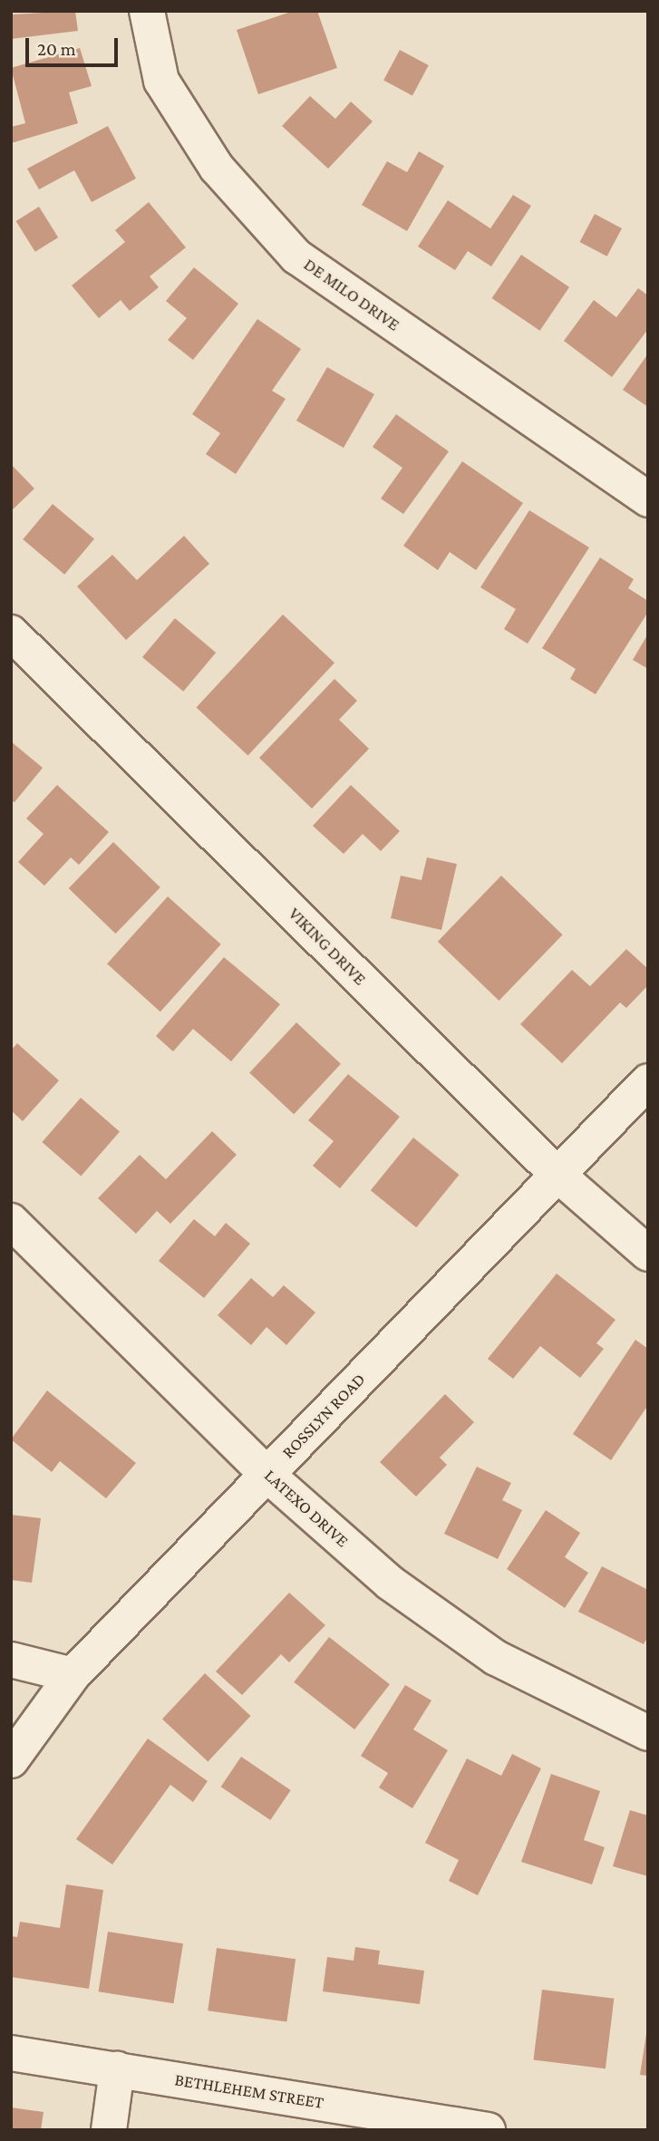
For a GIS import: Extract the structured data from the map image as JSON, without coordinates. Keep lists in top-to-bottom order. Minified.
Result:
{"streets":{"street":["DE MILO DRIVE","VIKING DRIVE","ROSSLYN ROAD","LATEXO DRIVE","BETHLEHEM STREET"]},"crossings":[["VIKING DRIVE","ROSSLYN ROAD"],["ROSSLYN ROAD","LATEXO DRIVE"]],"scale_bar":"20 m"}
